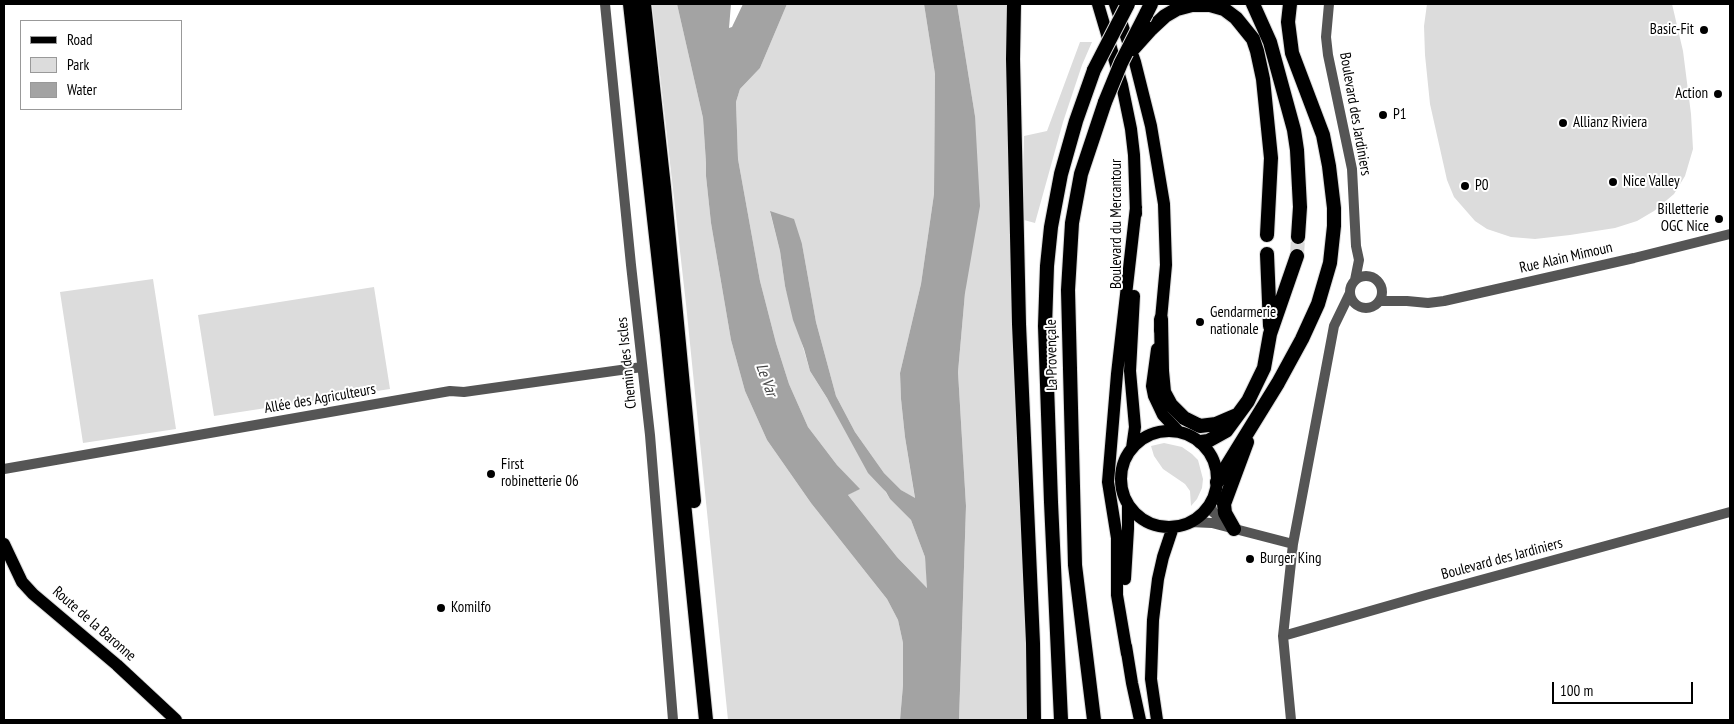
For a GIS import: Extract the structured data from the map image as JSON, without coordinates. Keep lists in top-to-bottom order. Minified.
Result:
{"streets":{"highway":["La Provençale"],"main road":["Boulevard du Mercantour","Route de la Baronne"],"street":["Boulevard des Jardiniers","Rue Alain Mimoun","Chemin des Iscles","Allée des Agriculteurs"]},"crossings":[["Boulevard des Jardiniers","Rue Alain Mimoun"],["Chemin des Iscles","Allée des Agriculteurs"]],"water":["Le Var"],"places":["Basic-Fit","Action","P1","Allianz Riviera","Nice Valley","P0","Billetterie OGC Nice","Gendarmerie nationale","First robinetterie 06","Burger King","Komilfo"],"legend":["Road","Park","Water"],"scale_bar":"100 m"}
